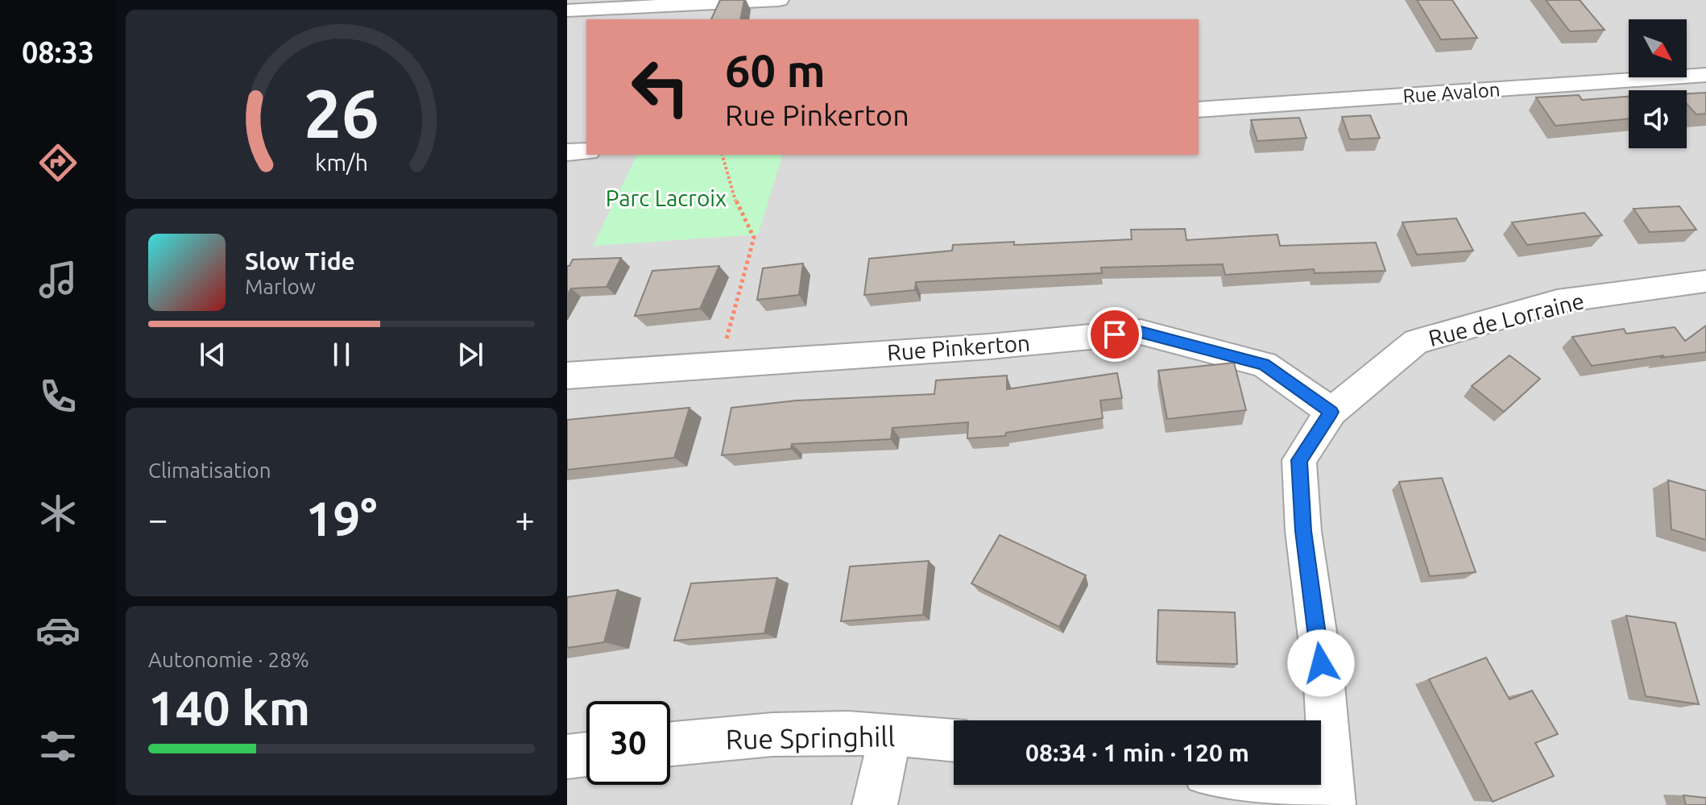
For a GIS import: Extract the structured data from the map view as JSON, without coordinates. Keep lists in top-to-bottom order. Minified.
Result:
{"streets":{"street":["Rue Avalon","Rue de Lorraine","Rue Pinkerton","Rue Springhill"]},"crossings":[["Rue de Lorraine","Rue Pinkerton"]],"parks":["Parc Lacroix"],"north":"bottom right","page":{"tabs":"08:33","turn":["60 m","Rue Pinkerton"],"song":["Slow Tide","Marlow"],"tile":["Climatisation",["Autonomie · 28%","140 km"]],"heat":["−","19°","+"],"limit":"30","trip":"08:34 · 1 min · 120 m","gauge":["26","km/h"]}}
